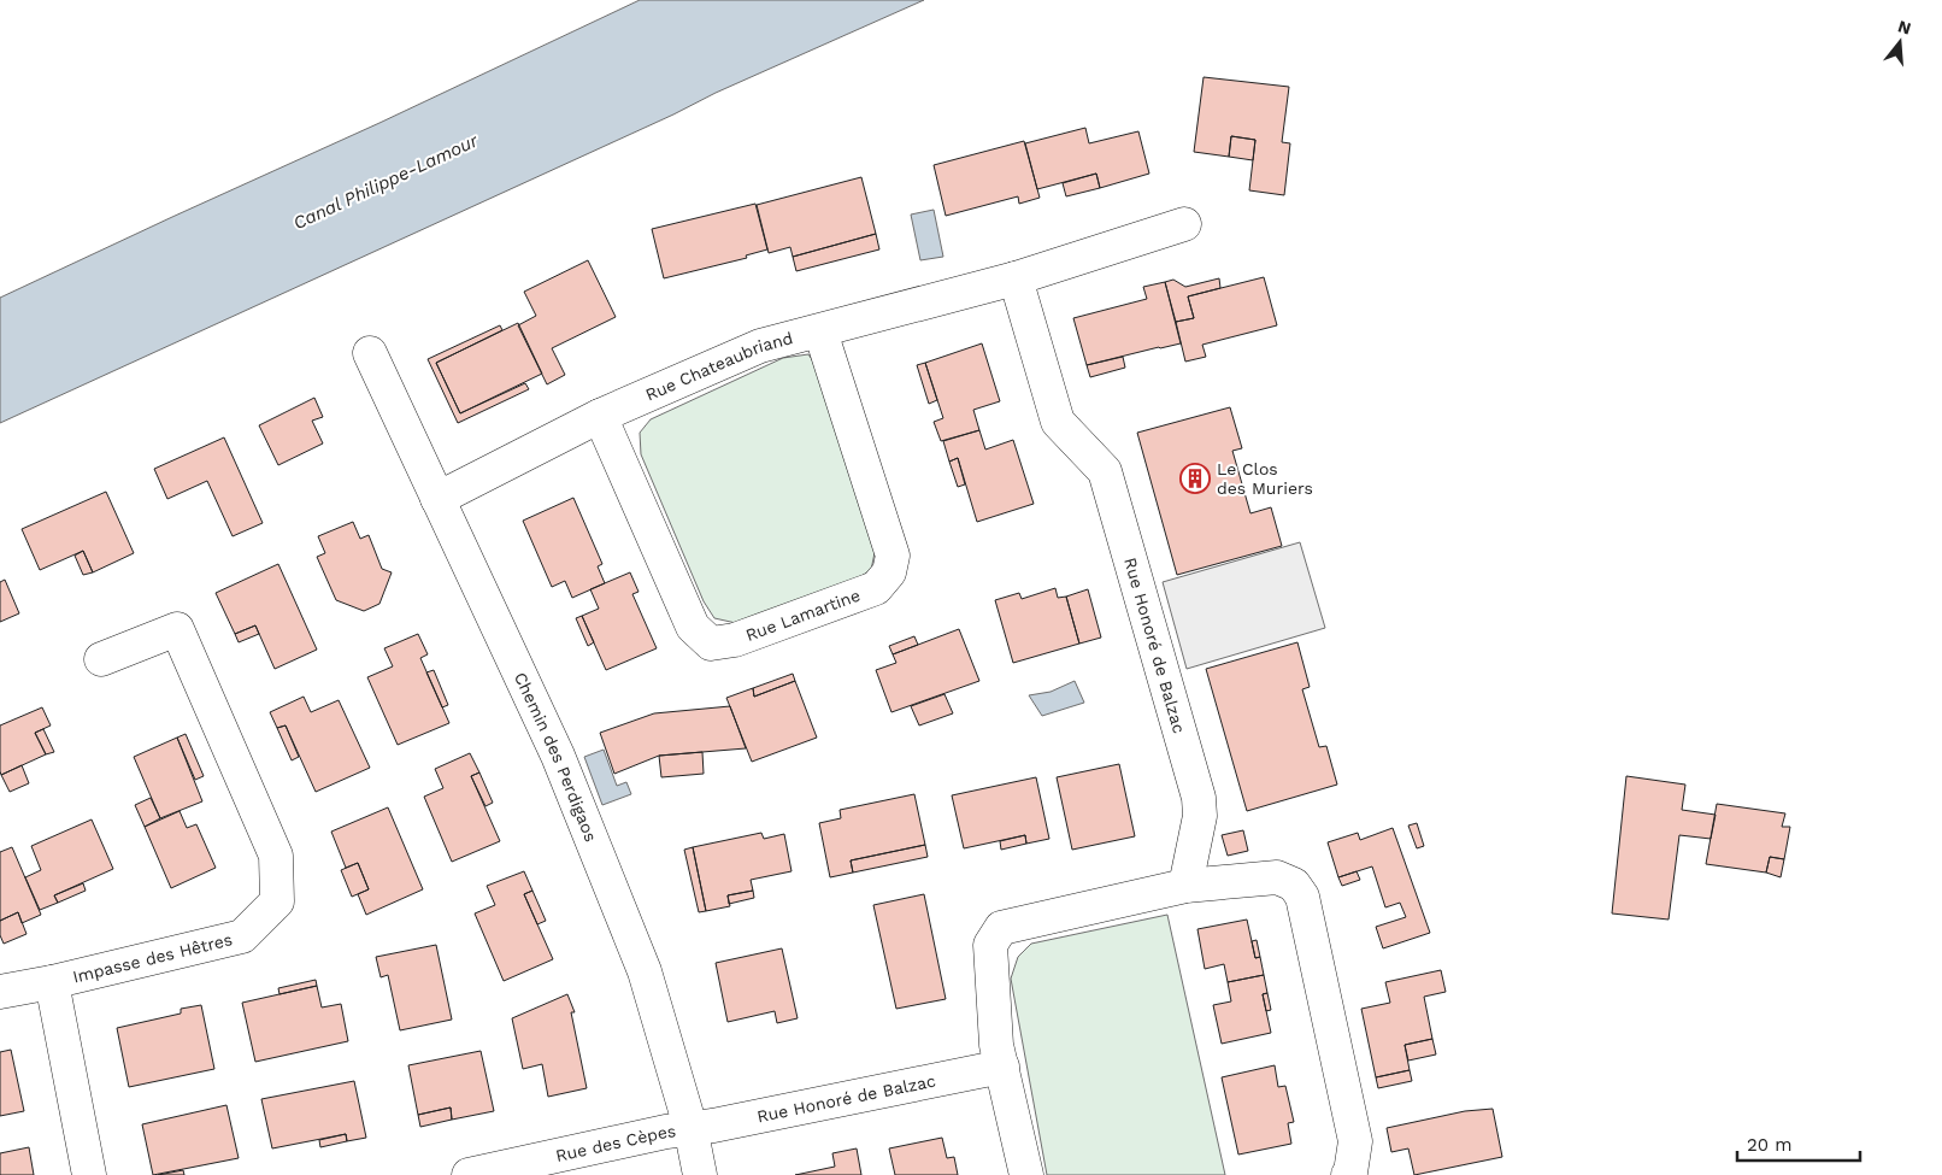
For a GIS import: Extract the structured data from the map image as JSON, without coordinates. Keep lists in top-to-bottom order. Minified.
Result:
{"streets":{"street":["Rue Chateaubriand","Rue Lamartine","Rue Honoré de Balzac","Chemin des Perdigaos","Impasse des Hêtres","Rue des Cèpes"]},"crossings":[["Rue Chateaubriand","Rue Lamartine"],["Rue Chateaubriand","Rue Honoré de Balzac"],["Rue Chateaubriand","Chemin des Perdigaos"],["Rue Honoré de Balzac","Chemin des Perdigaos"],["Rue Honoré de Balzac","Rue des Cèpes"],["Chemin des Perdigaos","Rue des Cèpes"]],"water":["Canal Philippe-Lamour"],"places":{"building":["Le Clos des Muriers"]},"scale_bar":"20 m","north":"top"}
